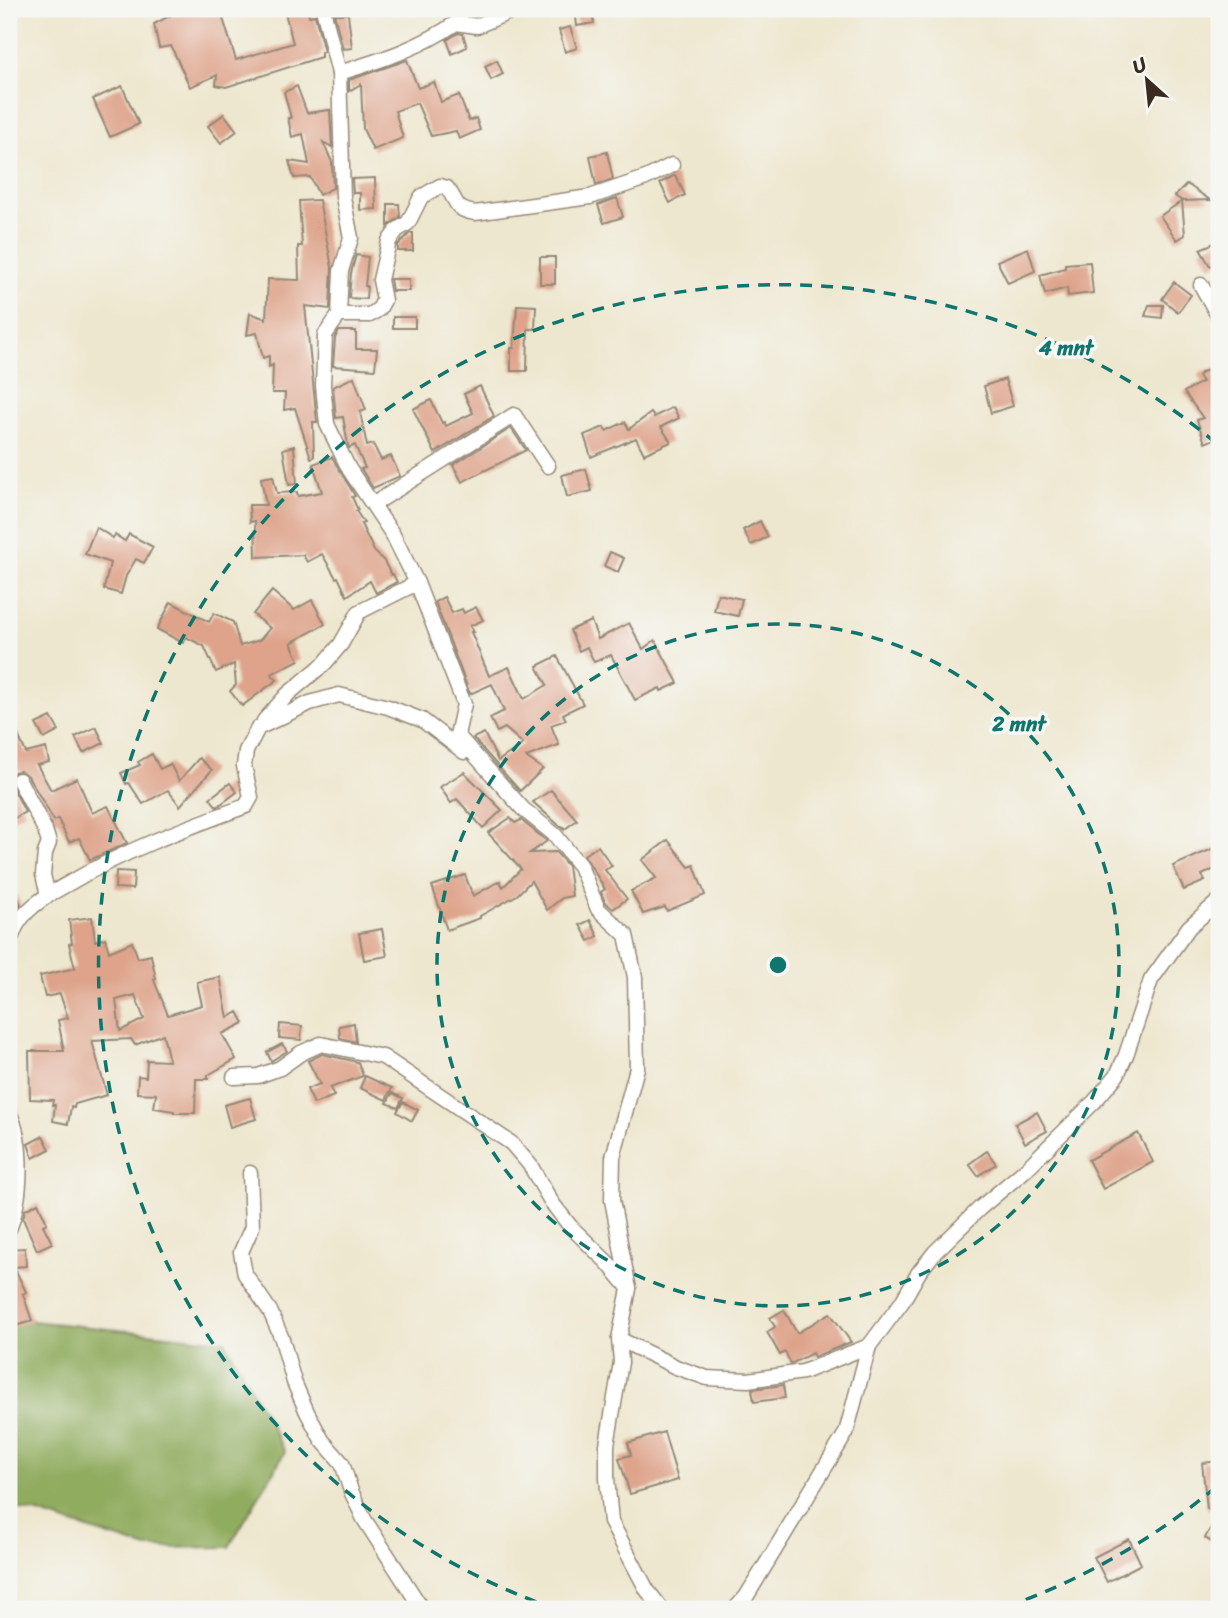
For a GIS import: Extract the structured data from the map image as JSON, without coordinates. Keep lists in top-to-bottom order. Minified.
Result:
{"north":"top left","rings":["4 mnt","2 mnt"]}
